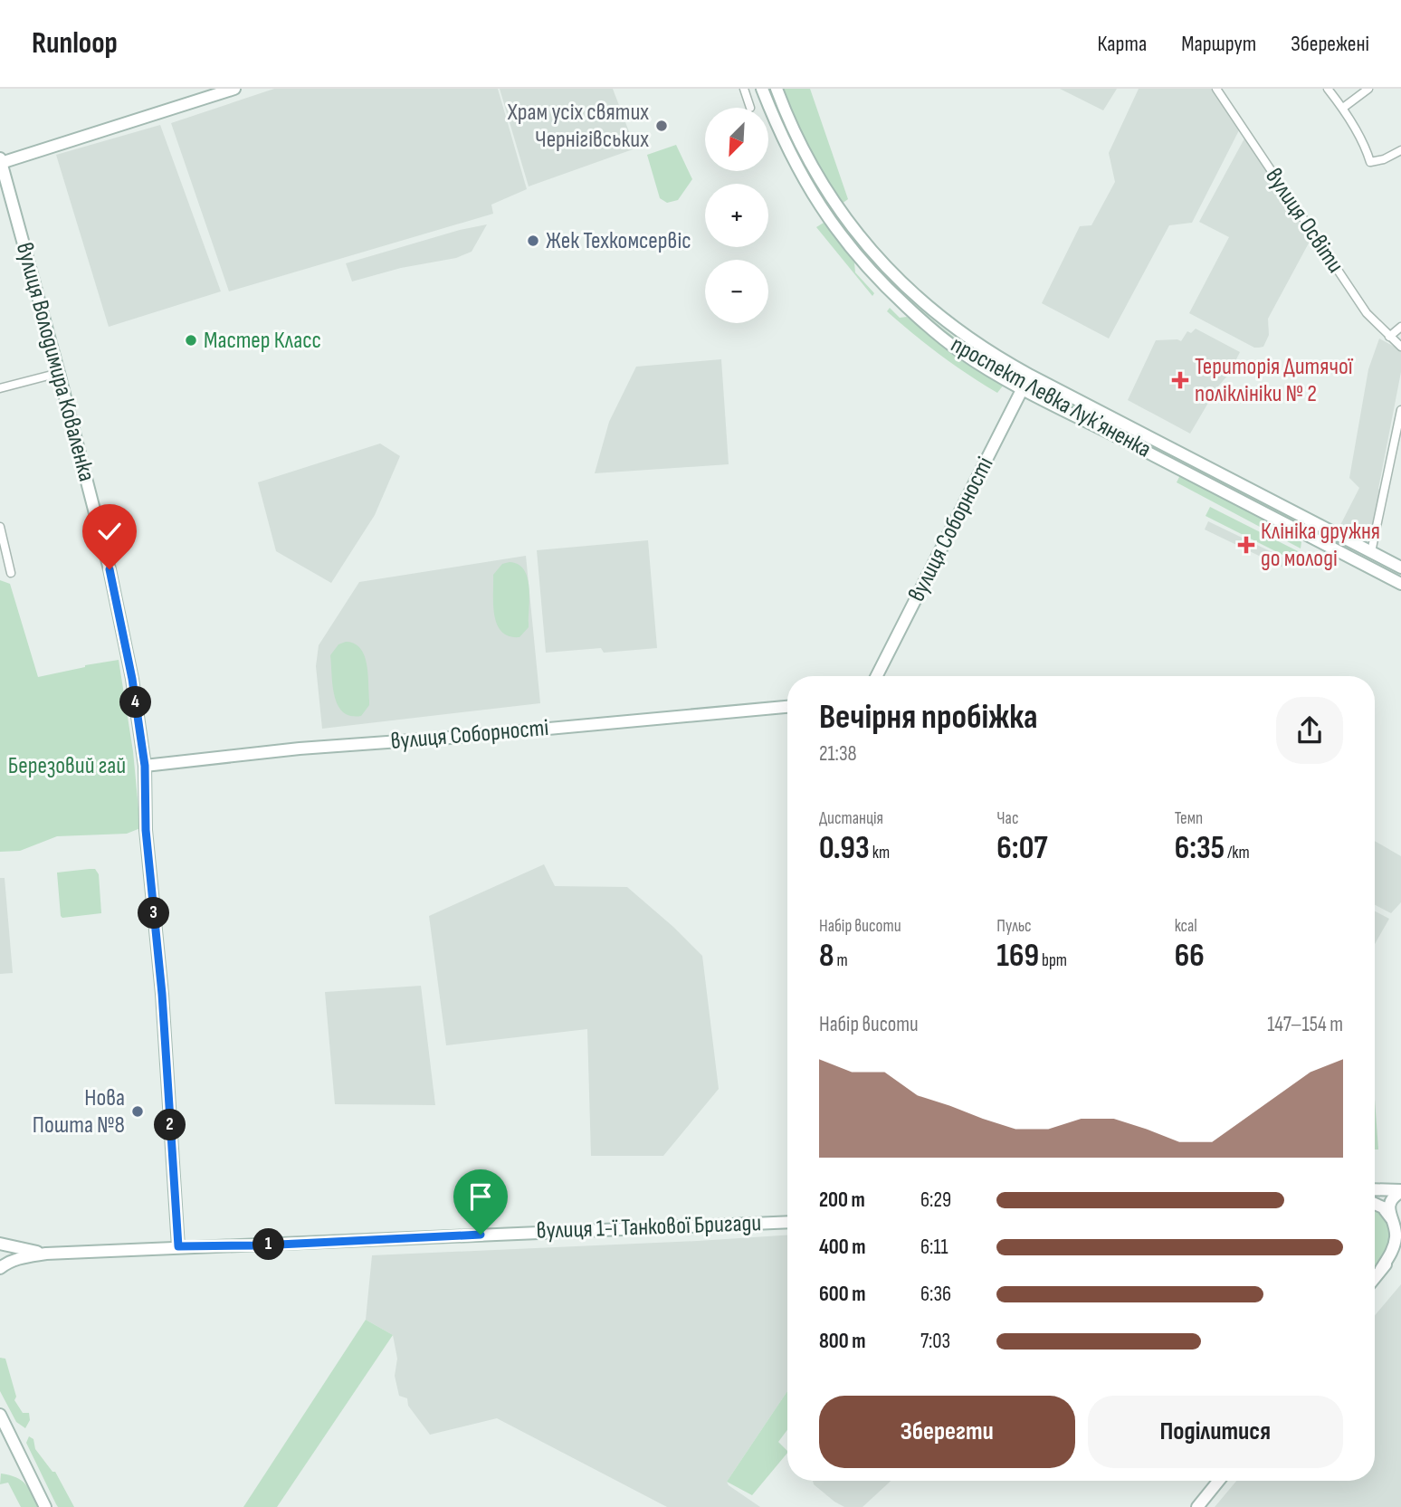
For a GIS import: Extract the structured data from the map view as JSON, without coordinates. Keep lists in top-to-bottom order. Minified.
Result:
{"streets":{"main road":["вулиця Володимира Коваленка","проспект Левка Лукʼяненка","вулиця Соборності","вулиця 1-ї Танкової Бригади"],"street":["вулиця Освіти"]},"crossings":[["вулиця Володимира Коваленка","вулиця Соборності"],["вулиця Володимира Коваленка","вулиця 1-ї Танкової Бригади"],["проспект Левка Лукʼяненка","вулиця Соборності"]],"parks":["Березовий гай"],"places":{"other":["Храм усіх святих Чернігівських","Жек Техкомсервіс","Мастер Класс","Нова Пошта №8"],"health":["Територія Дитячої поліклініки № 2","Клініка дружня до молоді"]},"north":"bottom left","page":{"header":"Runloop","nav":["Карта","Маршрут","Збережені"],"map_buttons":["+","−"],"heading":["Вечірня пробіжка","21:38"],"pins":["4","3","2","1"],"stats":[["Дистанція","0.93 km"],["Час","6:07"],["Темп","6:35 /km"],["Набір висоти","8 m"],["Пульс","169 bpm"],["kcal","66"]],"chart":["Набір висоти","147–154 m"],"list":[{"name":"200 m","note":"6:29"},{"name":"400 m","note":"6:11"},{"name":"600 m","note":"6:36"},{"name":"800 m","note":"7:03"}],"buttons":["Зберегти","Поділитися"]}}
